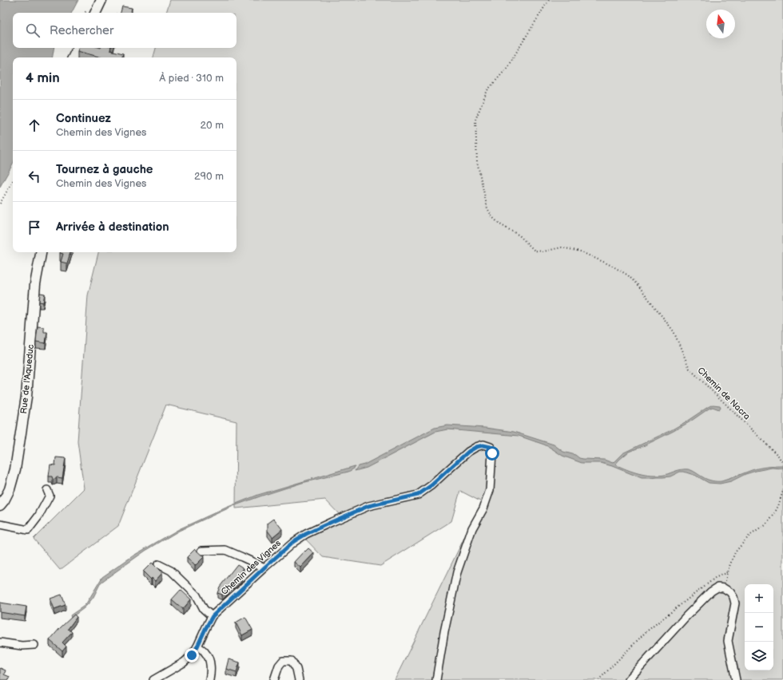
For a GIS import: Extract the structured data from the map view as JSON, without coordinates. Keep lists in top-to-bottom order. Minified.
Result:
{"streets":{"street":["Rue de l'Aqueduc","Chemin des Vignes"],"path":["Chemin de Nacra"]},"north":"top","page":{"search":"Rechercher","heading":["4 min","À pied · 310 m"],"list":[["Continuez","Chemin des Vignes","20 m"],["Tournez à gauche","Chemin des Vignes","290 m"],"Arrivée à destination"],"map_buttons":["+","−"]}}
